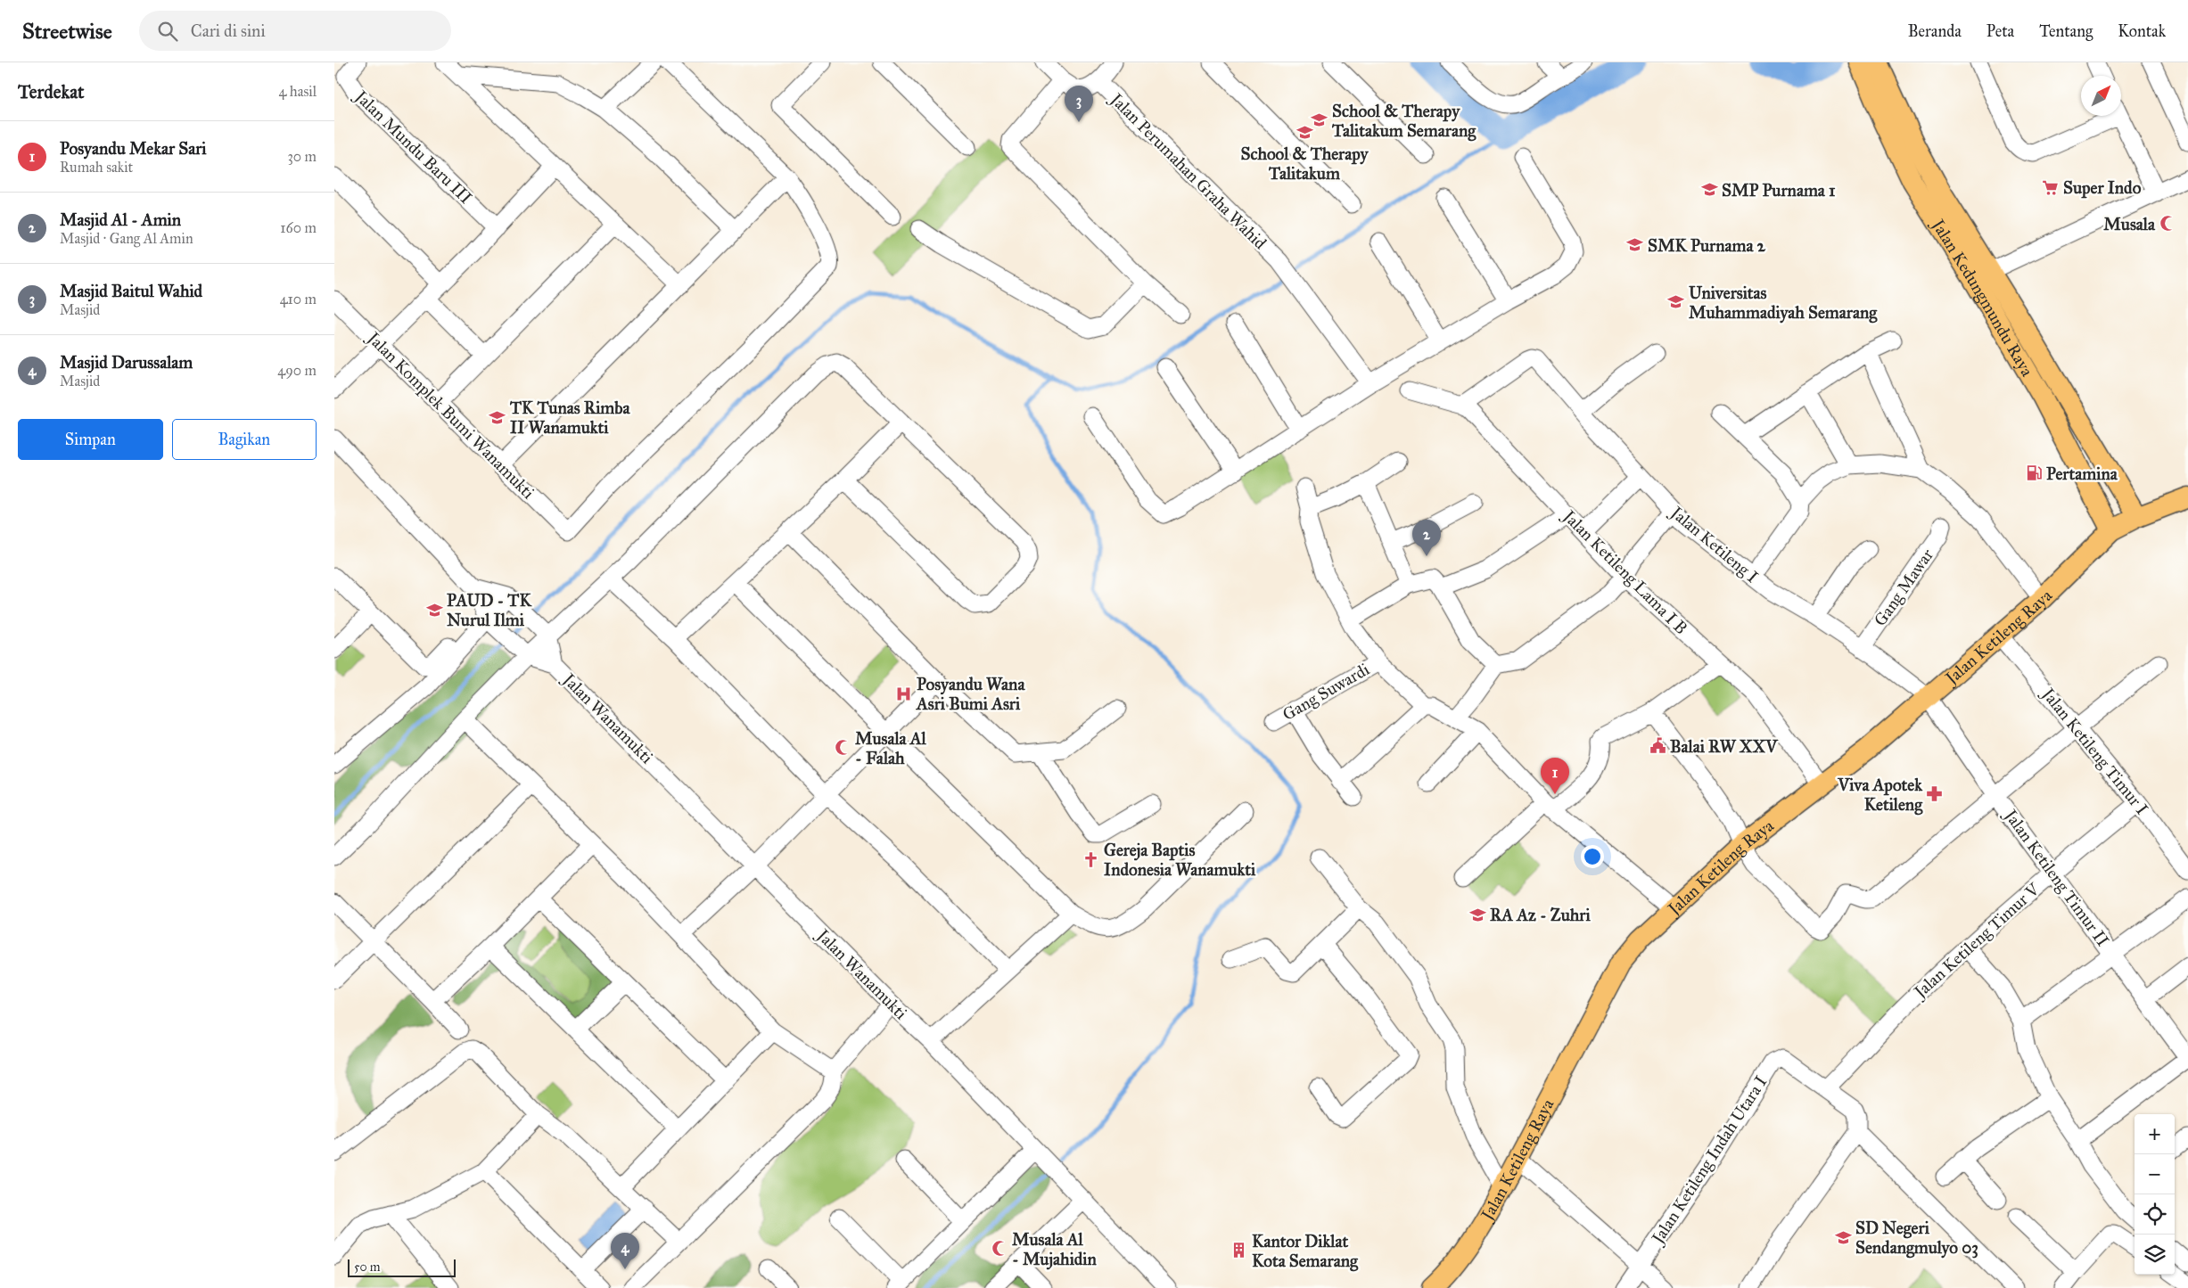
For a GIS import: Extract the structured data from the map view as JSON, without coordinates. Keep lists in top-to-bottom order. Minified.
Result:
{"streets":{"main road":["Jalan Kedungmundu Raya","Jalan Ketileng Raya"],"street":["Jalan Mundu Baru III","Jalan Perumahan Graha Wahid","Jalan Komplek Bumi Wanamukti","Jalan Ketileng I","Jalan Ketileng Lama I B","Gang Mawar","Gang Suwardi","Jalan Wanamukti","Jalan Ketileng Timur I","Jalan Ketileng Timur II","Jalan Ketileng Timur V","Jalan Ketileng Indah Utara I"]},"crossings":[["Jalan Kedungmundu Raya","Jalan Ketileng Raya"],["Jalan Ketileng I","Jalan Ketileng Lama I B"],["Jalan Ketileng I","Gang Mawar"],["Jalan Ketileng I","Jalan Ketileng Raya"],["Jalan Ketileng I","Jalan Ketileng Timur II"],["Jalan Ketileng Lama I B","Jalan Ketileng Raya"],["Jalan Ketileng Raya","Jalan Ketileng Timur I"],["Jalan Ketileng Raya","Jalan Ketileng Timur II"],["Jalan Ketileng Timur I","Jalan Ketileng Timur V"],["Jalan Ketileng Timur II","Jalan Ketileng Timur V"],["Jalan Ketileng Timur V","Jalan Ketileng Indah Utara I"]],"places":{"school or university":["School & Therapy Talitakum Semarang","School & Therapy Talitakum","SMP Purnama 1","SMK Purnama 2","Universitas Muhammadiyah Semarang","TK Tunas Rimba II Wanamukti","PAUD - TK Nurul Ilmi","RA Az - Zuhri","SD Negeri Sendangmulyo 03"],"supermarket":["Super Indo"],"mosque":["Musala","Musala Al - Falah","Musala Al - Mujahidin"],"fuel station":["Pertamina"],"hospital":["Posyandu Wana Asri Bumi Asri"],"public building":["Balai RW XXV"],"pharmacy":["Viva Apotek Ketileng"],"church":["Gereja Baptis Indonesia Wanamukti"],"building":["Kantor Diklat Kota Semarang"]},"scale_bar":"50 m","north":"top right","page":{"header":"Streetwise","search":"Cari di sini","nav":["Beranda","Peta","Tentang","Kontak"],"heading":["Terdekat","4 hasil"],"pins":["3","2","1","4"],"list":[{"mark":"1","name":"Posyandu Mekar Sari","note":"Rumah sakit","value":"30 m"},{"mark":"2","name":"Masjid Al - Amin","note":"Masjid · Gang Al Amin","value":"160 m"},{"mark":"3","name":"Masjid Baitul Wahid","note":"Masjid","value":"410 m"},{"mark":"4","name":"Masjid Darussalam","note":"Masjid","value":"490 m"}],"buttons":["Simpan","Bagikan"],"map_buttons":["+","−"],"scale":"50 m"}}
